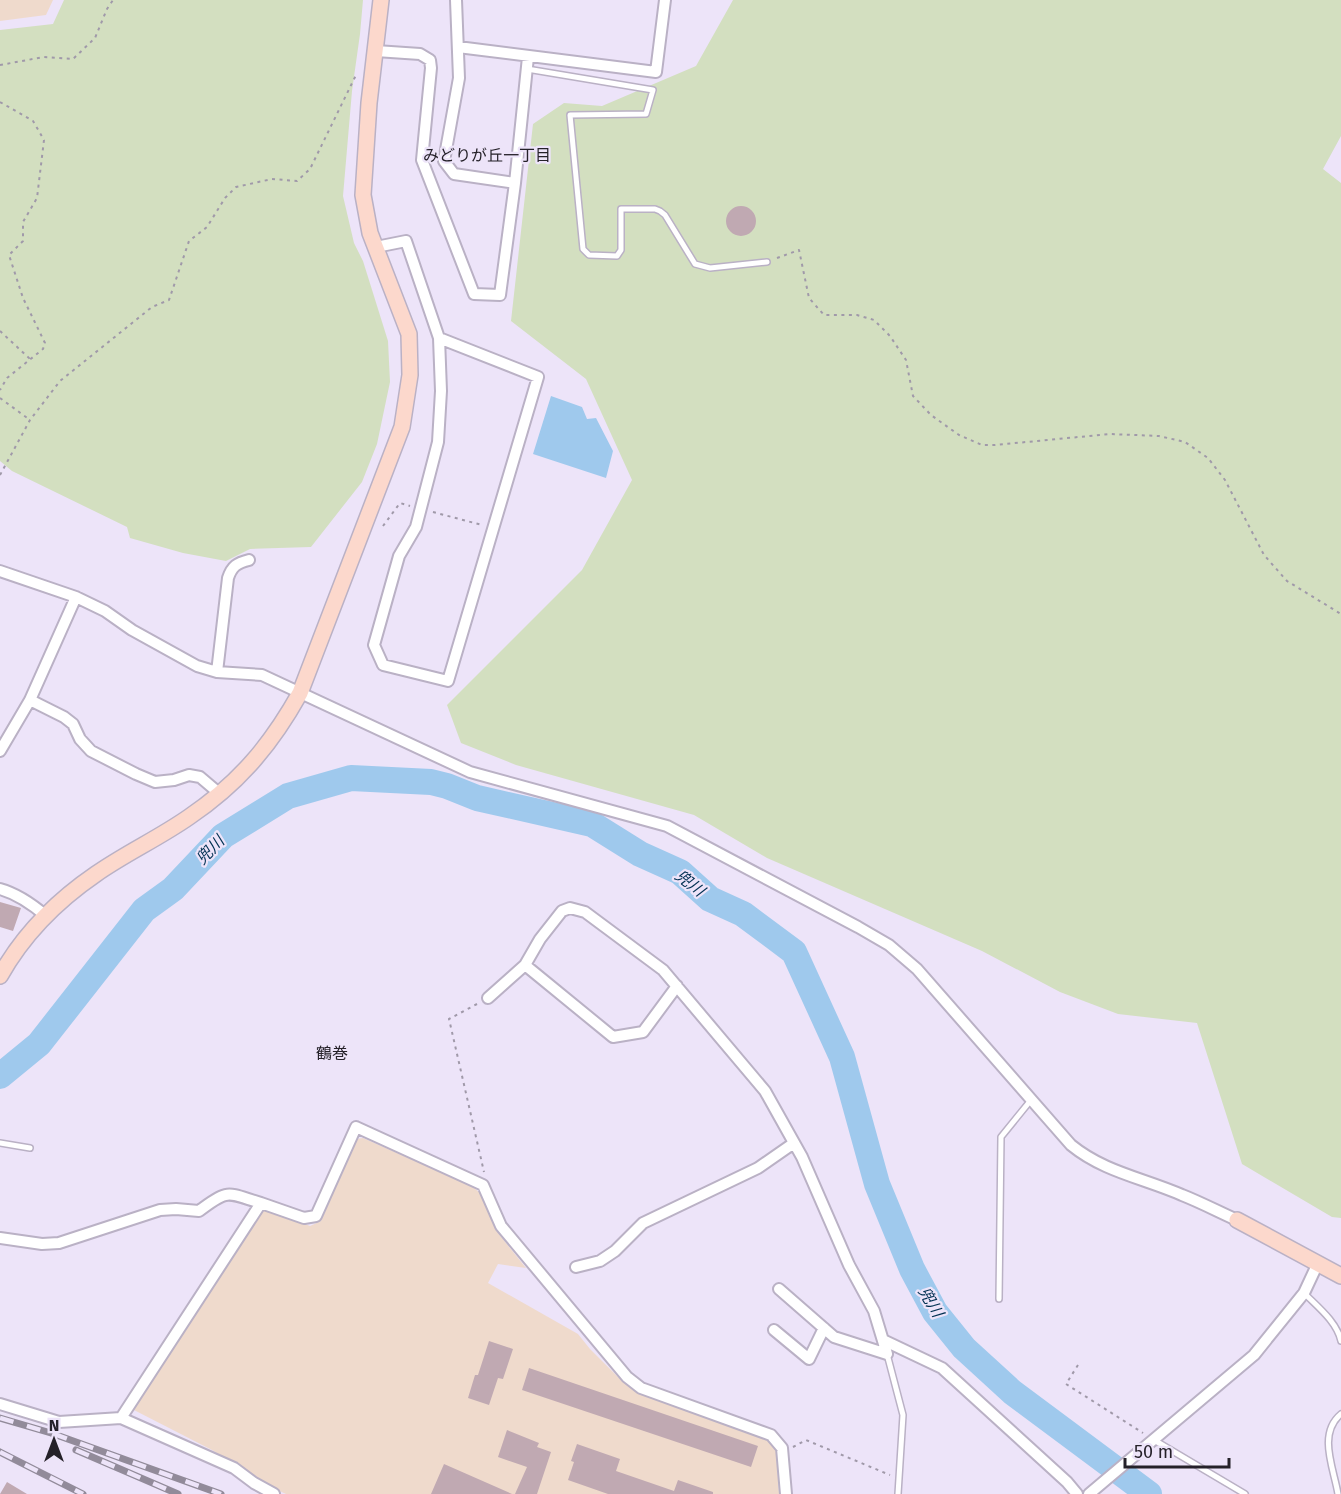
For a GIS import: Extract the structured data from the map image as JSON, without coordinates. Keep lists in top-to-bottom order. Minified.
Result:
{"districts":["みどりが丘一丁目","鶴巻"],"water":["兜川"],"scale_bar":"50 m","north":"top"}
